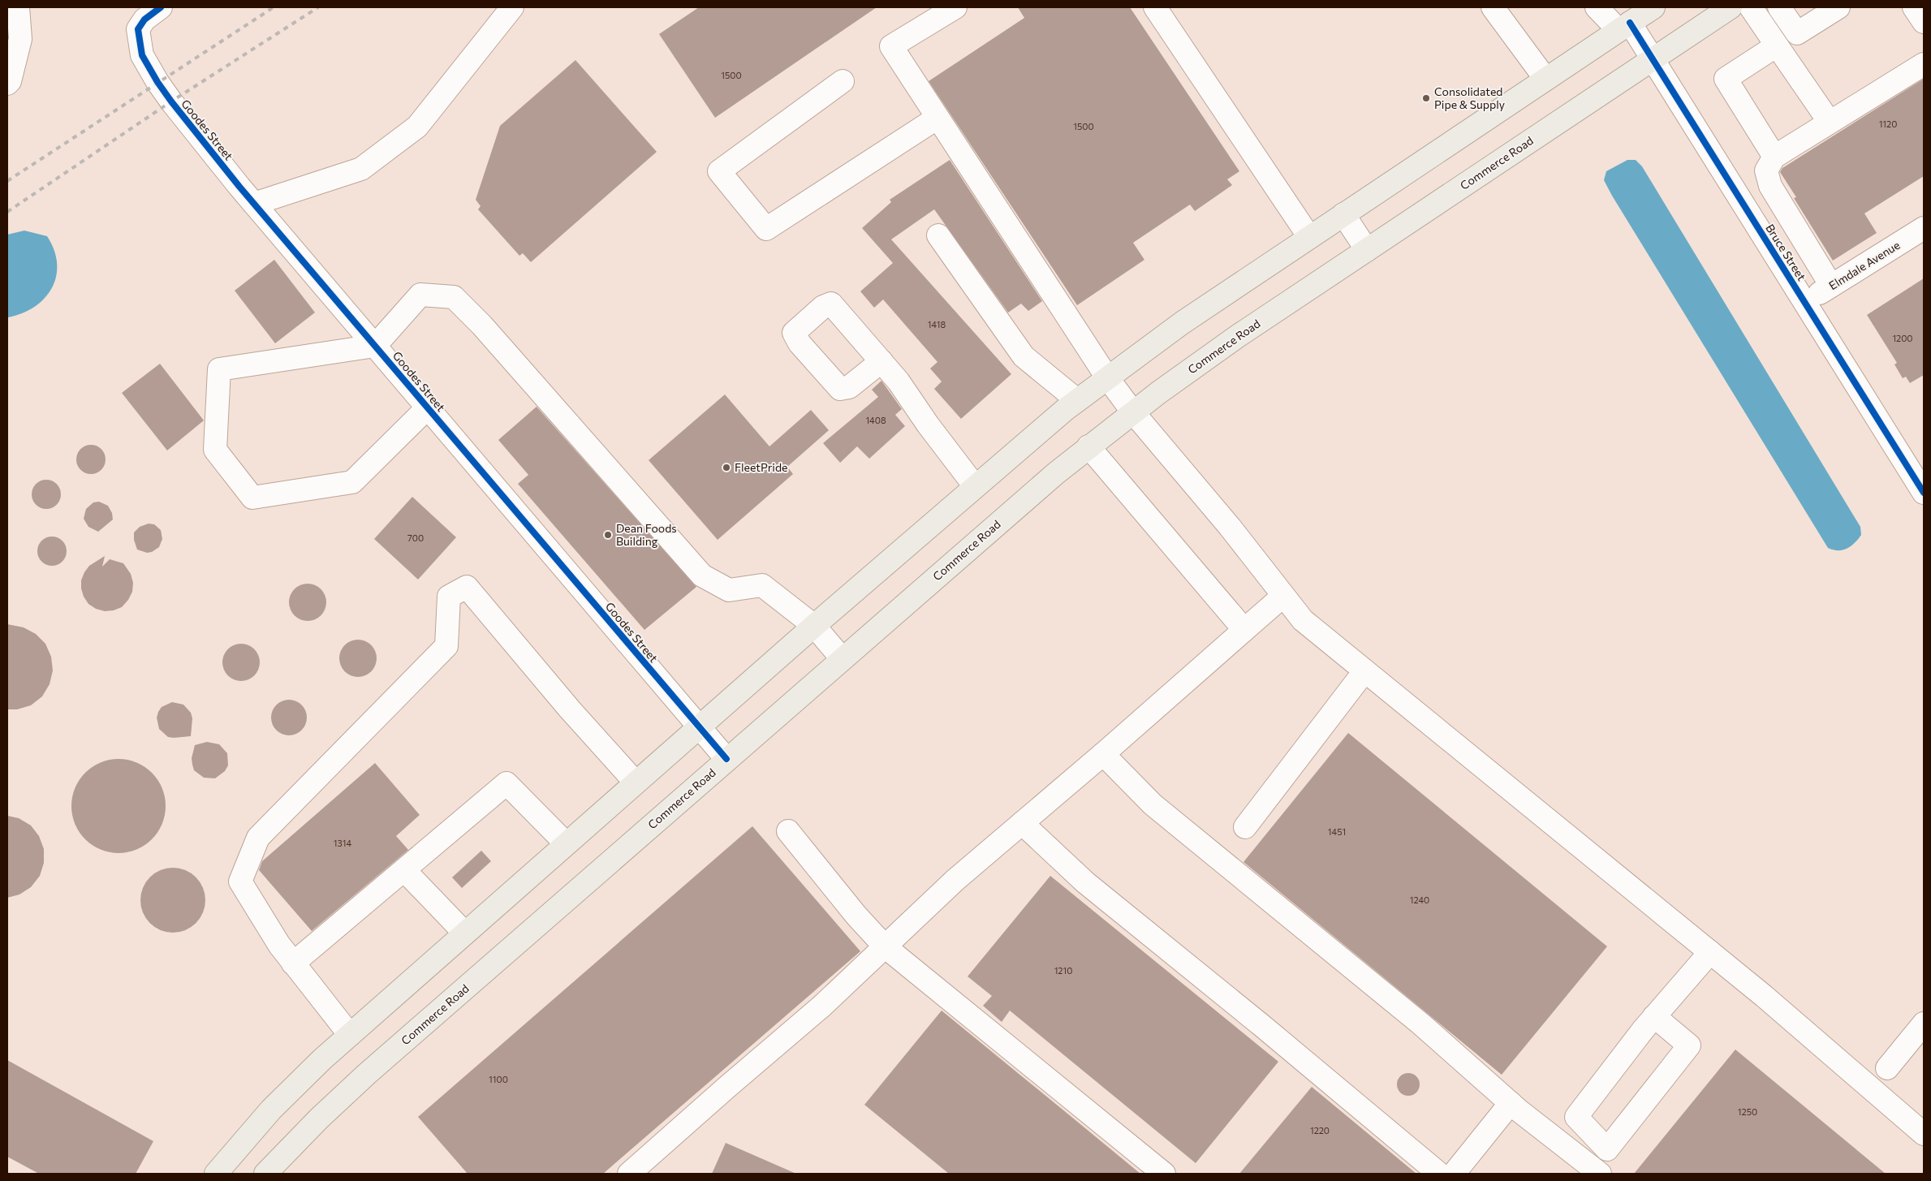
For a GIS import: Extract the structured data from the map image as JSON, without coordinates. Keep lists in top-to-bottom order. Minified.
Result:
{"streets":{"main road":["Commerce Road"],"street":["Goodes Street","Bruce Street","Elmdale Avenue"]},"crossings":[["Goodes Street","Commerce Road"],["Commerce Road","Bruce Street"],["Bruce Street","Elmdale Avenue"]],"places":["Consolidated Pipe & Supply","FleetPride","Dean Foods Building"],"house_numbers":["1500","1120","1500","1418","1200","1408","700","1451","1314","1240","1210","1100","1250","1220"]}
